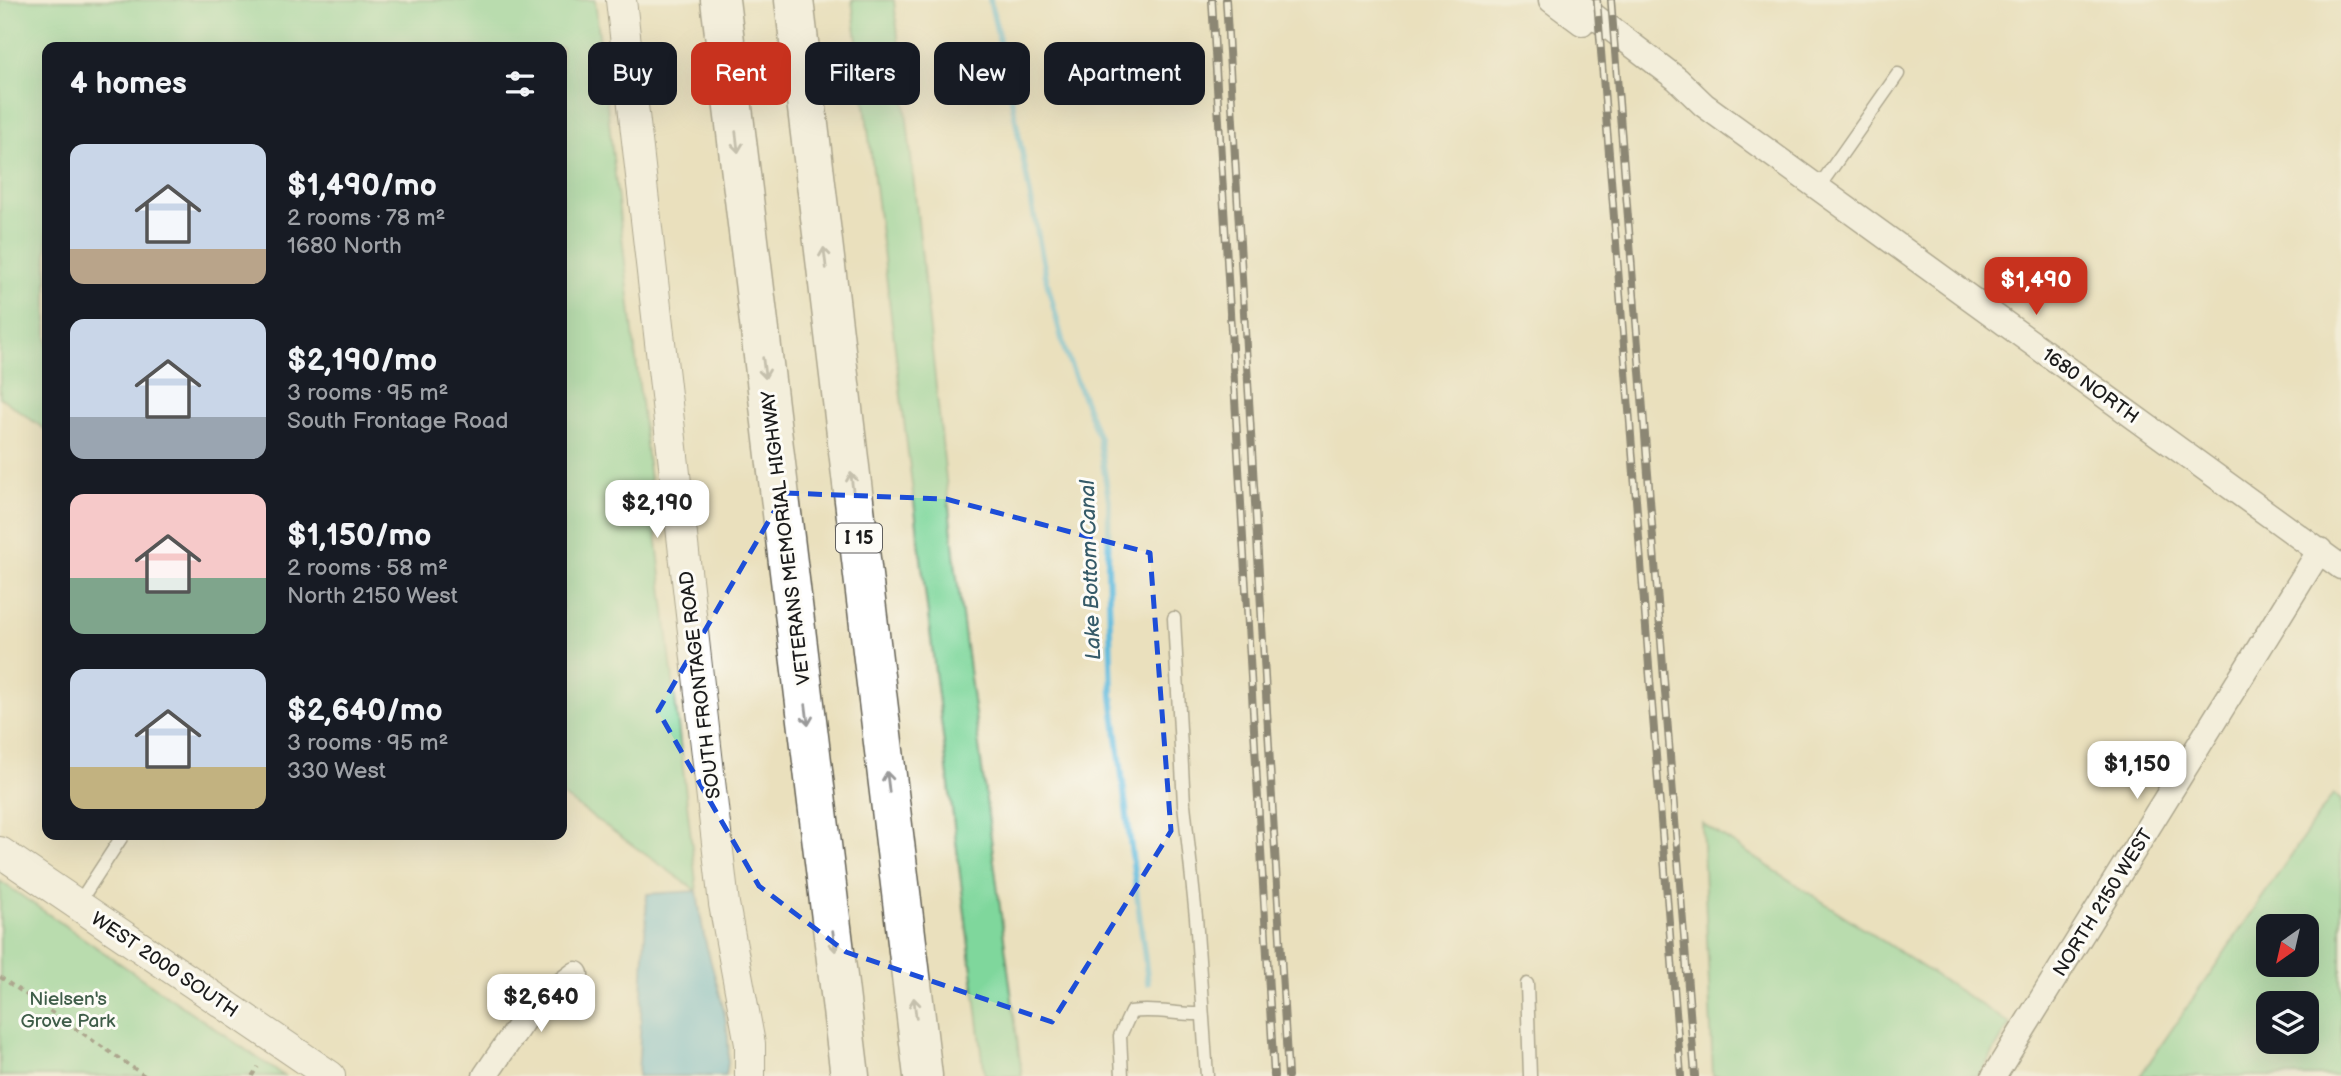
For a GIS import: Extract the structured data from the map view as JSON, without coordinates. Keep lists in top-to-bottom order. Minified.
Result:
{"streets":{"highway":["VETERANS MEMORIAL HIGHWAY","I 15"],"street":["1680 NORTH","SOUTH FRONTAGE ROAD","NORTH 2150 WEST","WEST 2000 SOUTH"]},"crossings":[["1680 NORTH","NORTH 2150 WEST"]],"water":["Lake Bottom Canal"],"parks":["Nielsen's Grove Park"],"north":"bottom left","page":{"chip":["Buy","Rent","Filters","New","Apartment"],"heading":"4 homes","list":[{"name":"$1,490/mo","note":"2 rooms · 78 m² · 1680 North"},{"name":"$2,190/mo","note":"3 rooms · 95 m² · South Frontage Road"},{"name":"$1,150/mo","note":"2 rooms · 58 m² · North 2150 West"},{"name":"$2,640/mo","note":"3 rooms · 95 m² · 330 West"}],"price":["$1,490","$2,190","$1,150","$2,640"]}}
